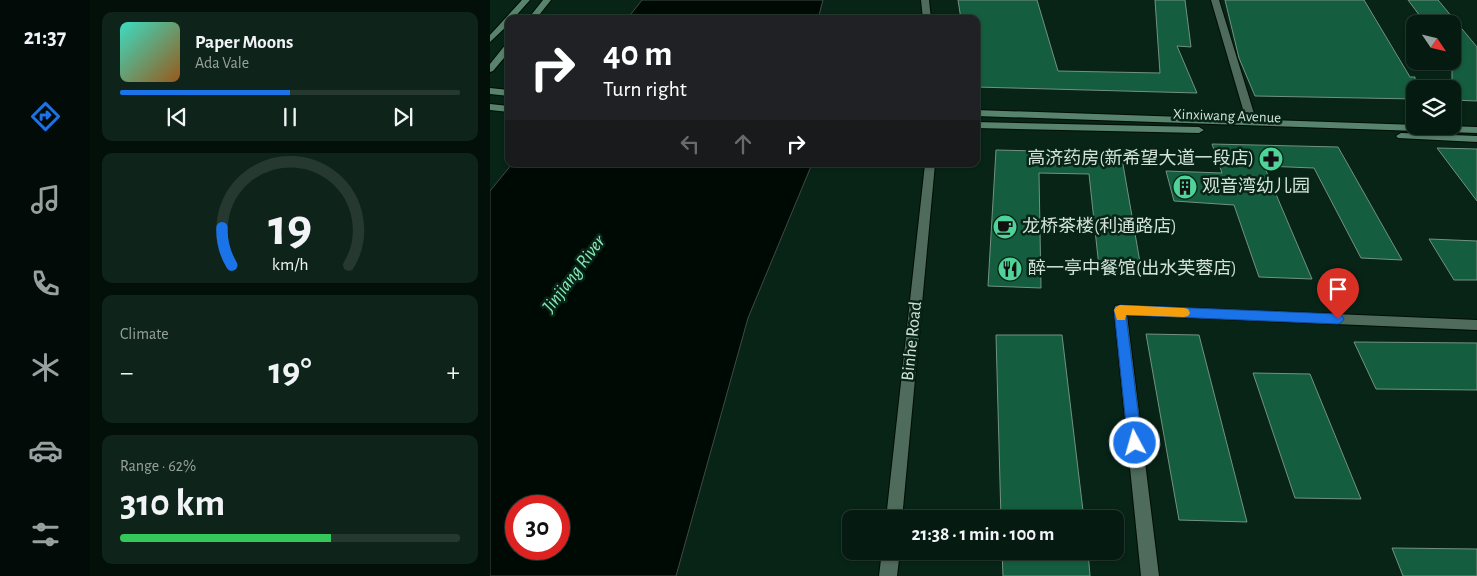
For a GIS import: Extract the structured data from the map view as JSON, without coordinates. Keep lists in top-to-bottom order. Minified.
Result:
{"streets":{"street":["Xinxiwang Avenue","Binhe Road"]},"water":["Jinjiang River"],"places":{"pharmacy":["高济药房(新希望大道一段店)"],"building":["观音湾幼儿园"],"cafe":["龙桥茶楼(利通路店)"],"restaurant":["醉一亭中餐馆(出水芙蓉店)"]},"north":"bottom right","page":{"tabs":"21:37","turn":["40 m","Turn right"],"song":["Paper Moons","Ada Vale"],"tile":["Climate",["Range · 62%","310 km"]],"heat":["−","19°","+"],"limit":"30","trip":"21:38 · 1 min · 100 m","gauge":["19","km/h"]}}
